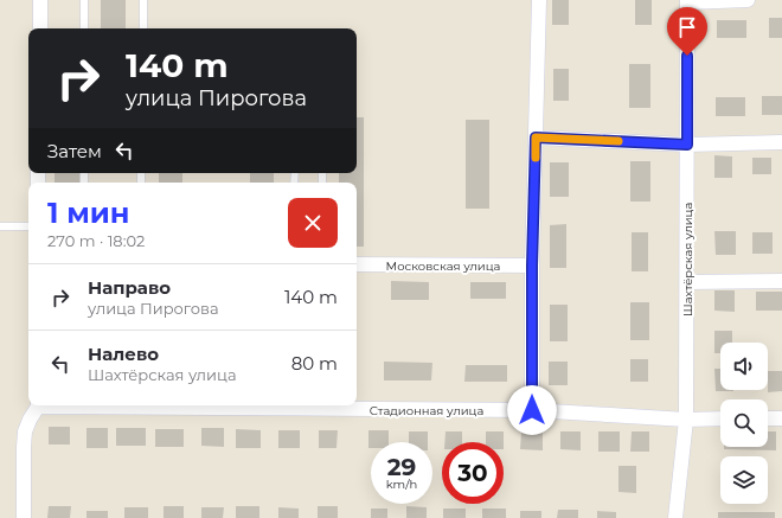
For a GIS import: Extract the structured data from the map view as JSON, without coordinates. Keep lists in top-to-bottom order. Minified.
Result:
{"streets":{"street":["Шахтёрская улица","Московская улица","Стадионная улица"]},"crossings":[["Шахтёрская улица","Стадионная улица"]],"page":{"turn":["140 m","улица Пирогова"],"then":"Затем","heading":["1 мин","270 m · 18:02"],"list":[{"name":"Направо","note":"улица Пирогова","value":"140 m"},{"name":"Налево","note":"Шахтёрская улица","value":"80 m"}],"speed":"29 km/h","limit":"30"}}
